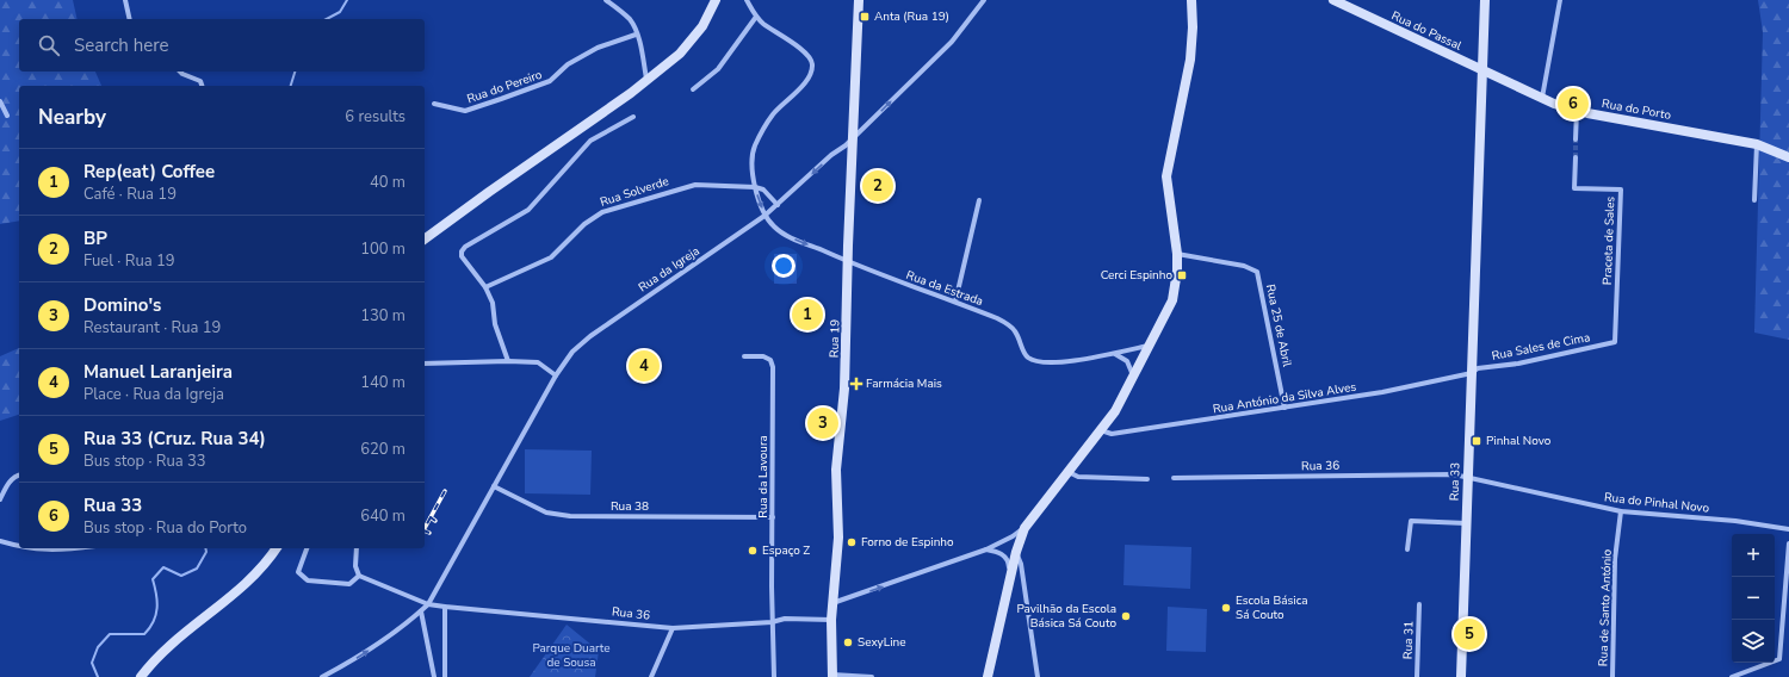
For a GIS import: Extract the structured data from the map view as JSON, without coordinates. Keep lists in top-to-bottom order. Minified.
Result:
{"streets":{"street":["Rua do Passal","Rua do Pereiro","Rua do Porto","Rua Solverde","Praceta de Sales","Rua da Igreja","Rua da Estrada","Rua 25 de Abril","Rua 19","Rua Sales de Cima","Rua António da Silva Alves","Rua 36","Rua da Lavoura","Rua 33","Rua do Pinhal Novo","Rua 38","Rua de Santo António","Rua 31"]},"crossings":[["Rua do Passal","Rua do Porto"],["Rua do Passal","Rua 33"],["Rua do Porto","Rua 33"],["Praceta de Sales","Rua Sales de Cima"],["Rua da Igreja","Rua da Estrada"],["Rua da Igreja","Rua 19"],["Rua da Igreja","Rua 36"],["Rua da Igreja","Rua 38"],["Rua da Estrada","Rua 19"],["Rua 25 de Abril","Rua António da Silva Alves"],["Rua 19","Rua 36"],["Rua Sales de Cima","Rua António da Silva Alves"],["Rua Sales de Cima","Rua 33"],["Rua António da Silva Alves","Rua 33"],["Rua 36","Rua da Lavoura"],["Rua 36","Rua 33"],["Rua 36","Rua do Pinhal Novo"],["Rua da Lavoura","Rua 38"],["Rua 33","Rua do Pinhal Novo"],["Rua do Pinhal Novo","Rua de Santo António"]],"parks":["Parque Duarte de Sousa"],"places":{"transit":["Anta (Rua 19)","Cerci Espinho","Pinhal Novo"],"health":["Farmácia Mais"],"other":["Forno de Espinho","Espaço Z","Escola Básica Sá Couto","Pavilhão da Escola Básica Sá Couto","SexyLine"]},"page":{"search":"Search here","pins":["6","2","1","4","3","5"],"heading":["Nearby","6 results"],"list":[{"mark":"1","name":"Rep(eat) Coffee","note":"Café · Rua 19","value":"40 m"},{"mark":"2","name":"BP","note":"Fuel · Rua 19","value":"100 m"},{"mark":"3","name":"Domino's","note":"Restaurant · Rua 19","value":"130 m"},{"mark":"4","name":"Manuel Laranjeira","note":"Place · Rua da Igreja","value":"140 m"},{"mark":"5","name":"Rua 33 (Cruz. Rua 34)","note":"Bus stop · Rua 33","value":"620 m"},{"mark":"6","name":"Rua 33","note":"Bus stop · Rua do Porto","value":"640 m"}],"map_buttons":["+","−"]}}
